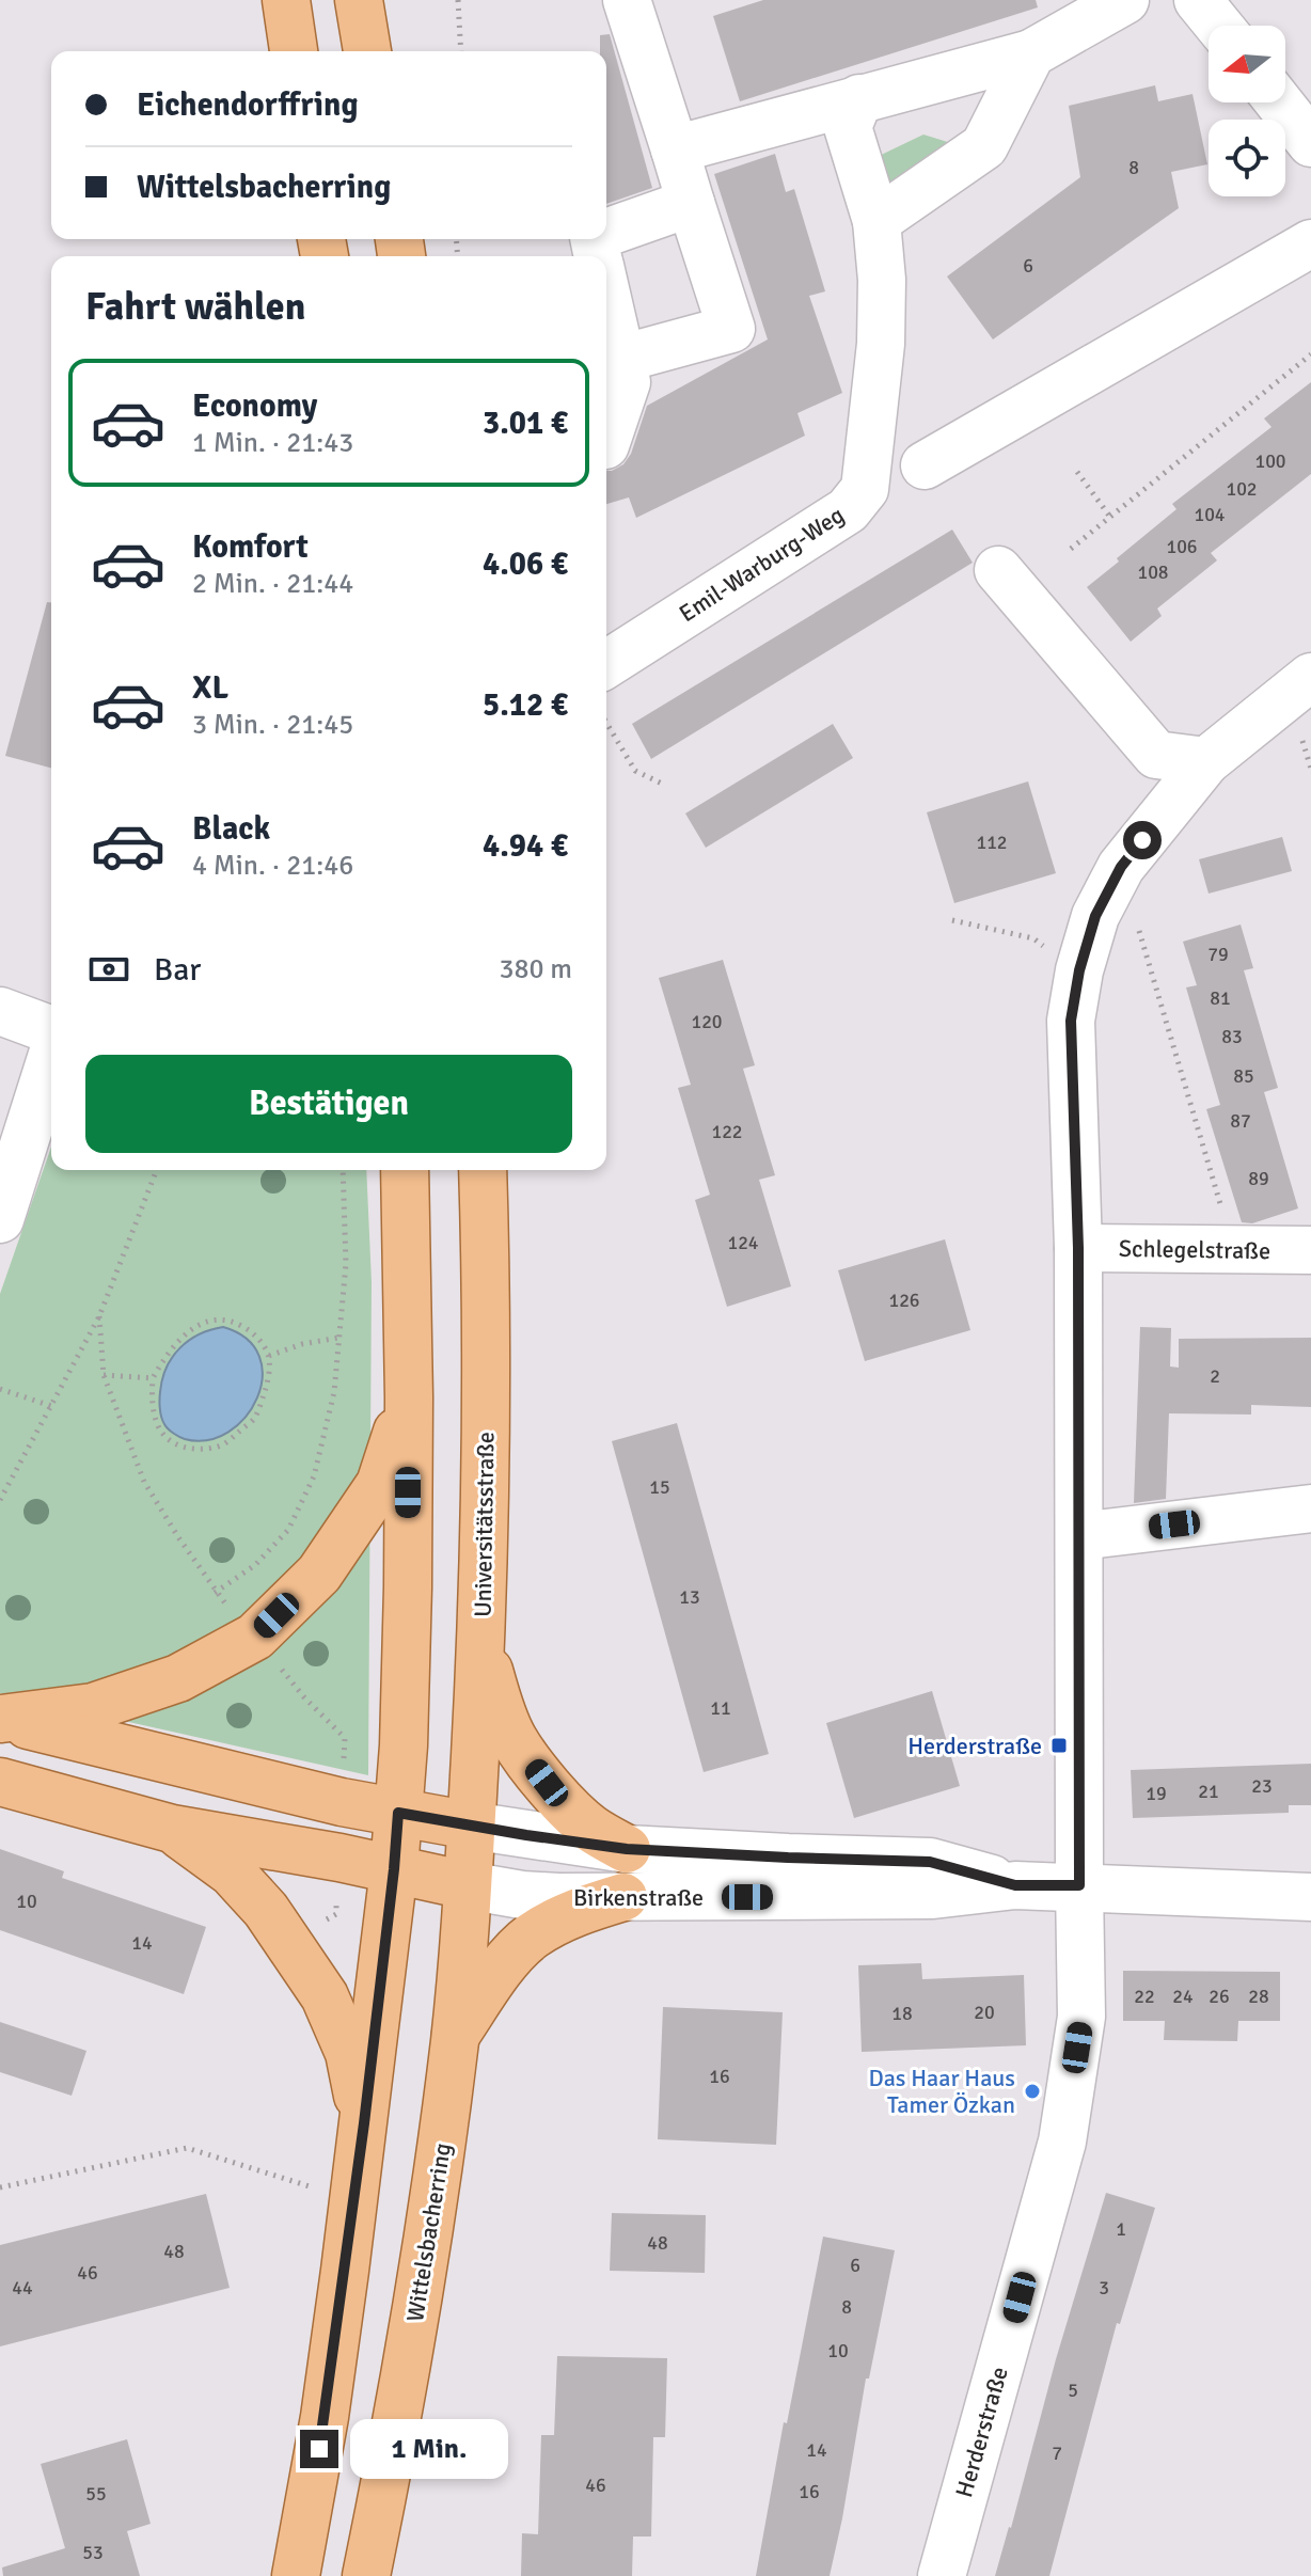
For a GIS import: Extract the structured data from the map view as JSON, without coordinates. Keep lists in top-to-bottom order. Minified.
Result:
{"streets":{"main road":["Universitätsstraße","Wittelsbacherring"],"street":["Emil-Warburg-Weg","Schlegelstraße","Birkenstraße","Herderstraße"]},"crossings":[["Schlegelstraße","Herderstraße"],["Universitätsstraße","Birkenstraße"],["Universitätsstraße","Wittelsbacherring"],["Birkenstraße","Wittelsbacherring"],["Birkenstraße","Herderstraße"]],"places":{"transit":["Herderstraße"],"other":["Das Haar Haus Tamer Özkan"]},"house_numbers":["8","6","100","102","104","106","108","112","79","81","120","83","85","87","122","89","124","126","2","15","13","11","23","21","19","10","14","22","24","26","28","20","18","16","1","48","48","6","46","44","3","8","10","5","14","7","46","16","55","53"],"north":"left","page":{"banner":["Eichendorffring","Wittelsbacherring"],"heading":"Fahrt wählen","list":[{"name":"Economy","note":"1 Min. · 21:43","value":"3.01 €"},{"name":"Komfort","note":"2 Min. · 21:44","value":"4.06 €"},{"name":"XL","note":"3 Min. · 21:45","value":"5.12 €"},{"name":"Black","note":"4 Min. · 21:46","value":"4.94 €"}],"pay":["Bar","380 m"],"buttons":"Bestätigen","bubble":"1 Min."}}
